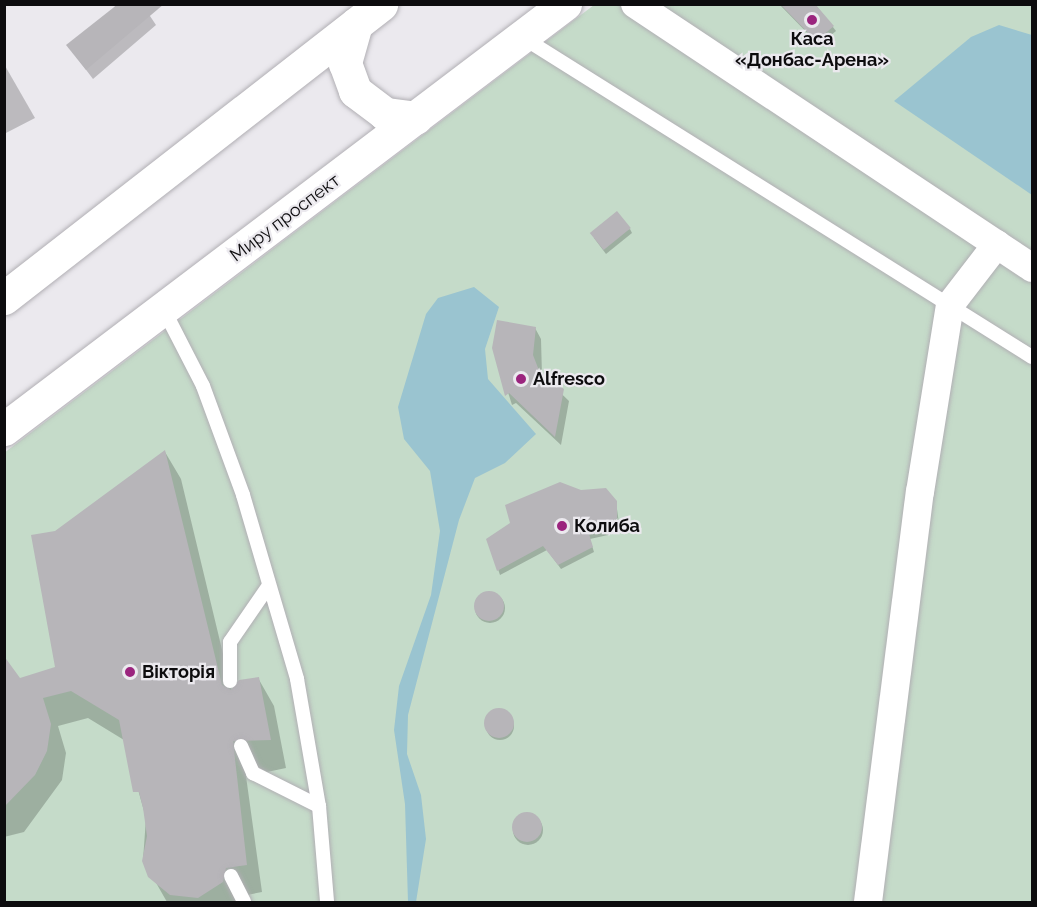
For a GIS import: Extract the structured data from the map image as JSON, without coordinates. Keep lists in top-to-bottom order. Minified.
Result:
{"streets":{"main road":["Миру проспект"]},"places":["Каса «Донбас-Арена»","Alfresco","Колиба","Вікторія"]}
